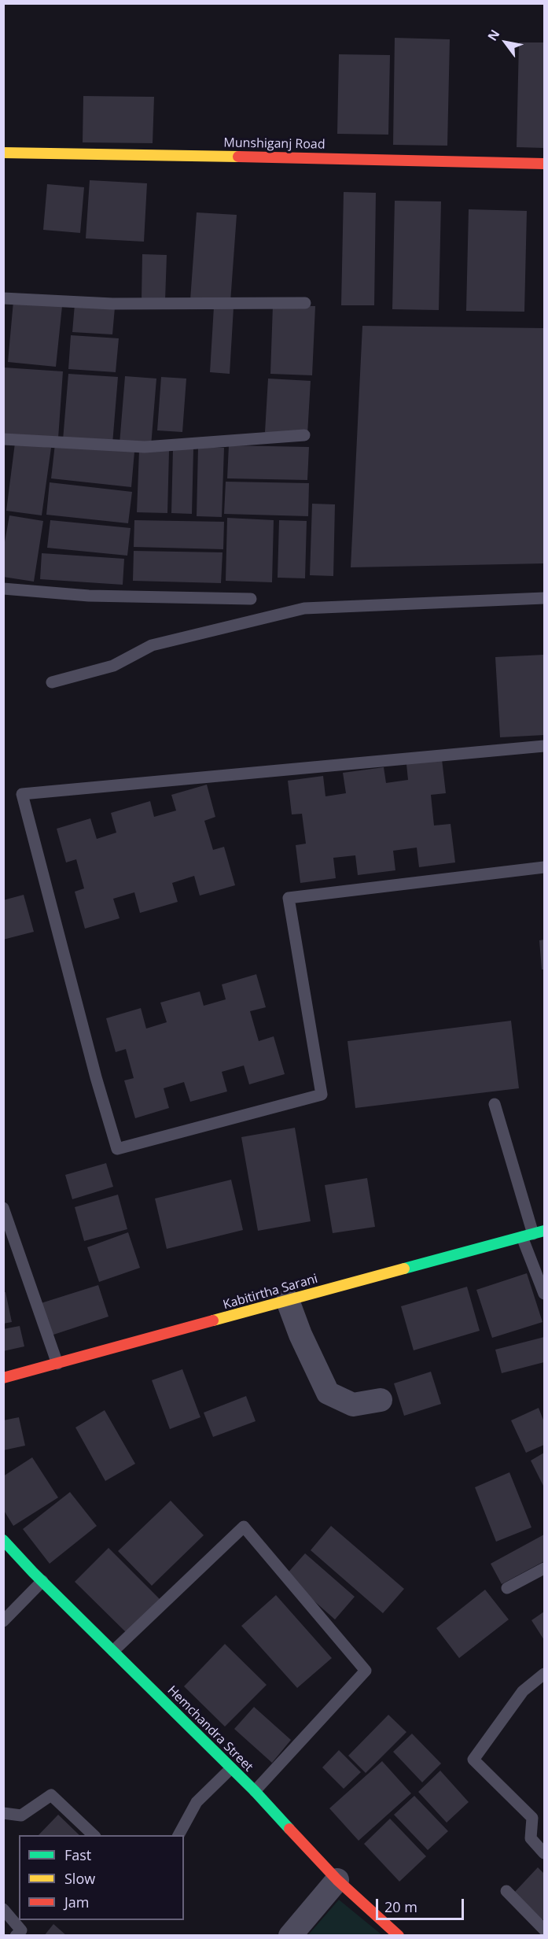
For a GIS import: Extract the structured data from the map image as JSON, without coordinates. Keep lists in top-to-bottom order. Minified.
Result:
{"streets":{"street":["Munshiganj Road","Kabitirtha Sarani","Hemchandra Street"]},"legend":["Fast","Slow","Jam"],"scale_bar":"20 m","north":"top left"}
